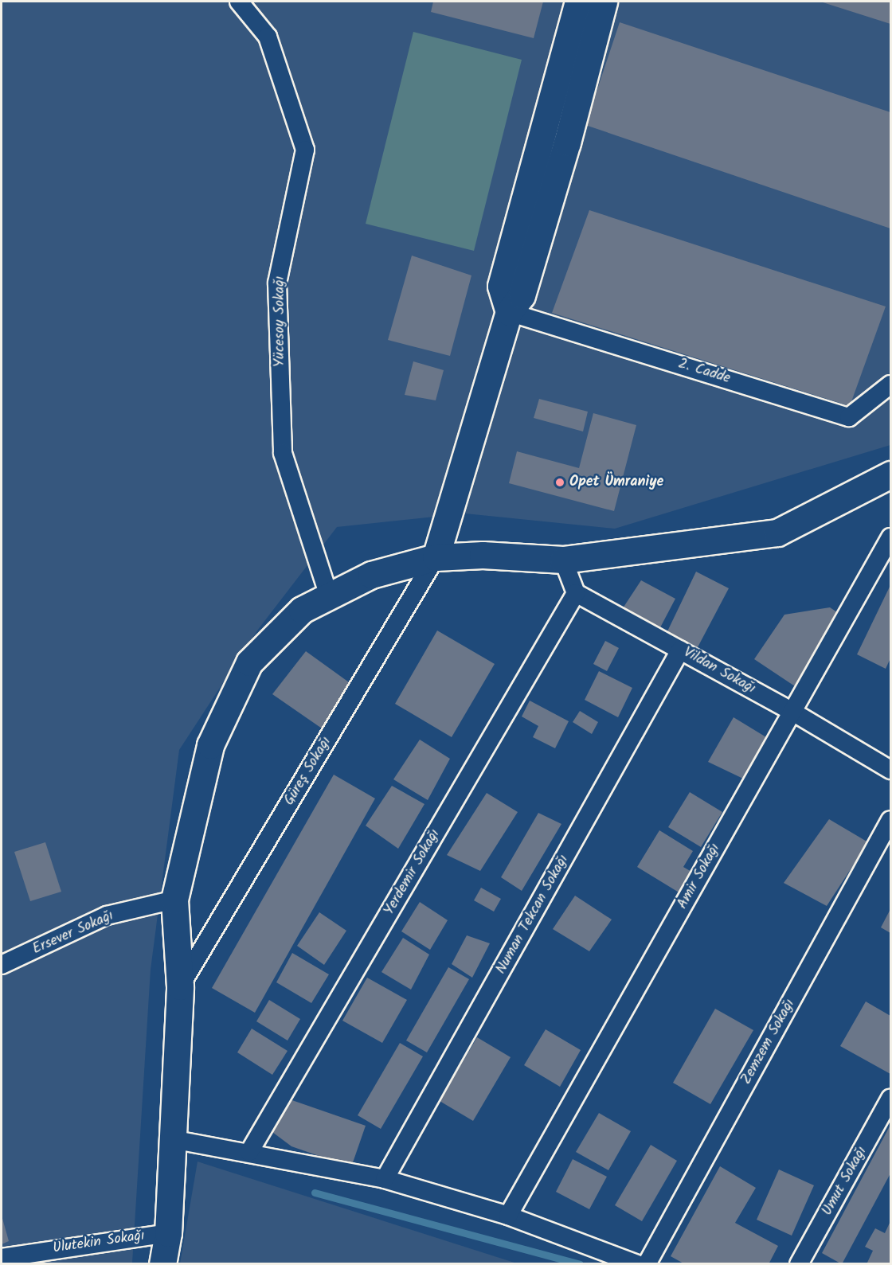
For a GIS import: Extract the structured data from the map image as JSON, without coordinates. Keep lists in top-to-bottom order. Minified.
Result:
{"streets":{"street":["Yücesoy Sokağı","2. Cadde","Vildan Sokağı","Güreş Sokağı","Yerdemir Sokağı","Amir Sokağı","Numan Tekcan Sokağı","Ersever Sokağı","Zemzem Sokağı","Umut Sokağı","Ulutekin Sokağı"]},"crossings":[["Vildan Sokağı","Yerdemir Sokağı"],["Vildan Sokağı","Amir Sokağı"],["Vildan Sokağı","Numan Tekcan Sokağı"]],"places":["Opet Ümraniye"]}
